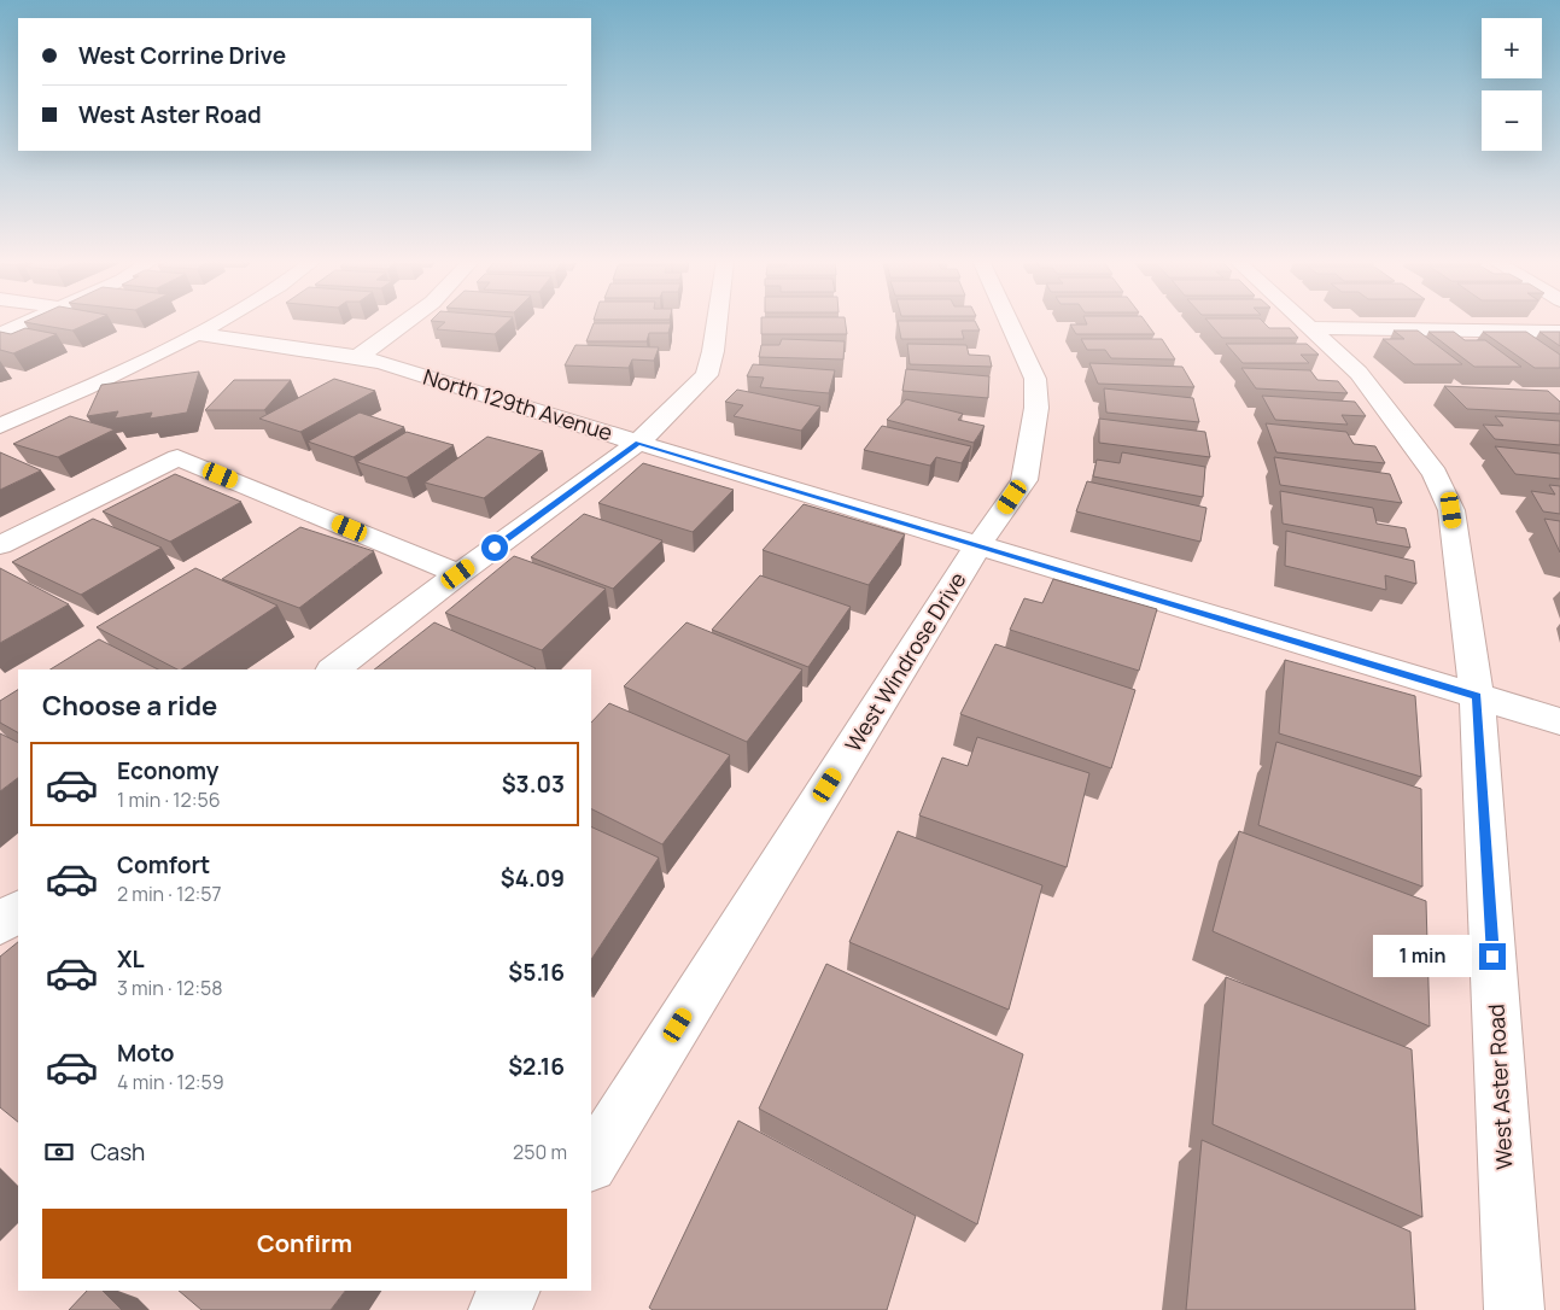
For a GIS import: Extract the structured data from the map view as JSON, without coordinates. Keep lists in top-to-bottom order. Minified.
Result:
{"streets":{"street":["North 129th Avenue","West Windrose Drive","West Aster Road"]},"crossings":[["North 129th Avenue","West Windrose Drive"],["North 129th Avenue","West Aster Road"]],"page":{"map_buttons":["+","−"],"banner":["West Corrine Drive","West Aster Road"],"heading":"Choose a ride","list":[{"name":"Economy","note":"1 min · 12:56","value":"$3.03"},{"name":"Comfort","note":"2 min · 12:57","value":"$4.09"},{"name":"XL","note":"3 min · 12:58","value":"$5.16"},{"name":"Moto","note":"4 min · 12:59","value":"$2.16"}],"bubble":"1 min","pay":["Cash","250 m"],"buttons":"Confirm"}}
